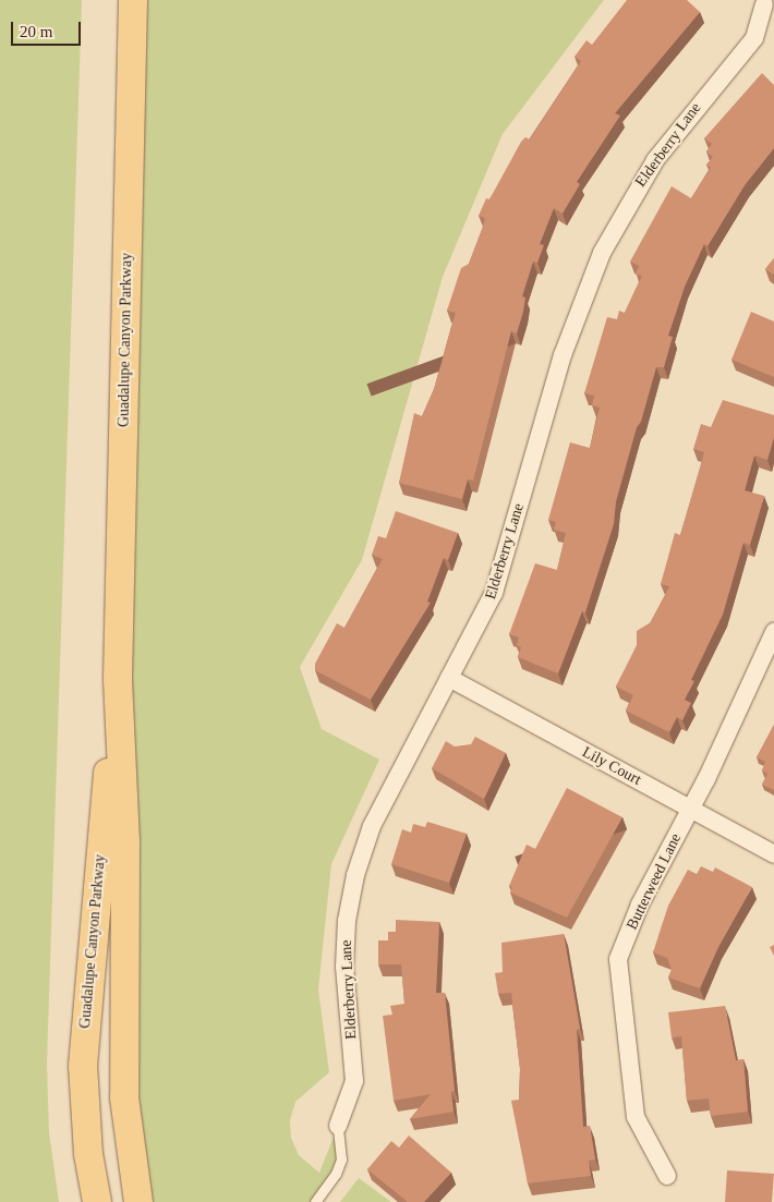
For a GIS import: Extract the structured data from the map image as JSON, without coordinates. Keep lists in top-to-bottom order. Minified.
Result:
{"streets":{"main road":["Guadalupe Canyon Parkway"],"street":["Elderberry Lane","Lily Court","Butterweed Lane"]},"crossings":[["Elderberry Lane","Lily Court"],["Lily Court","Butterweed Lane"]],"scale_bar":"20 m"}
